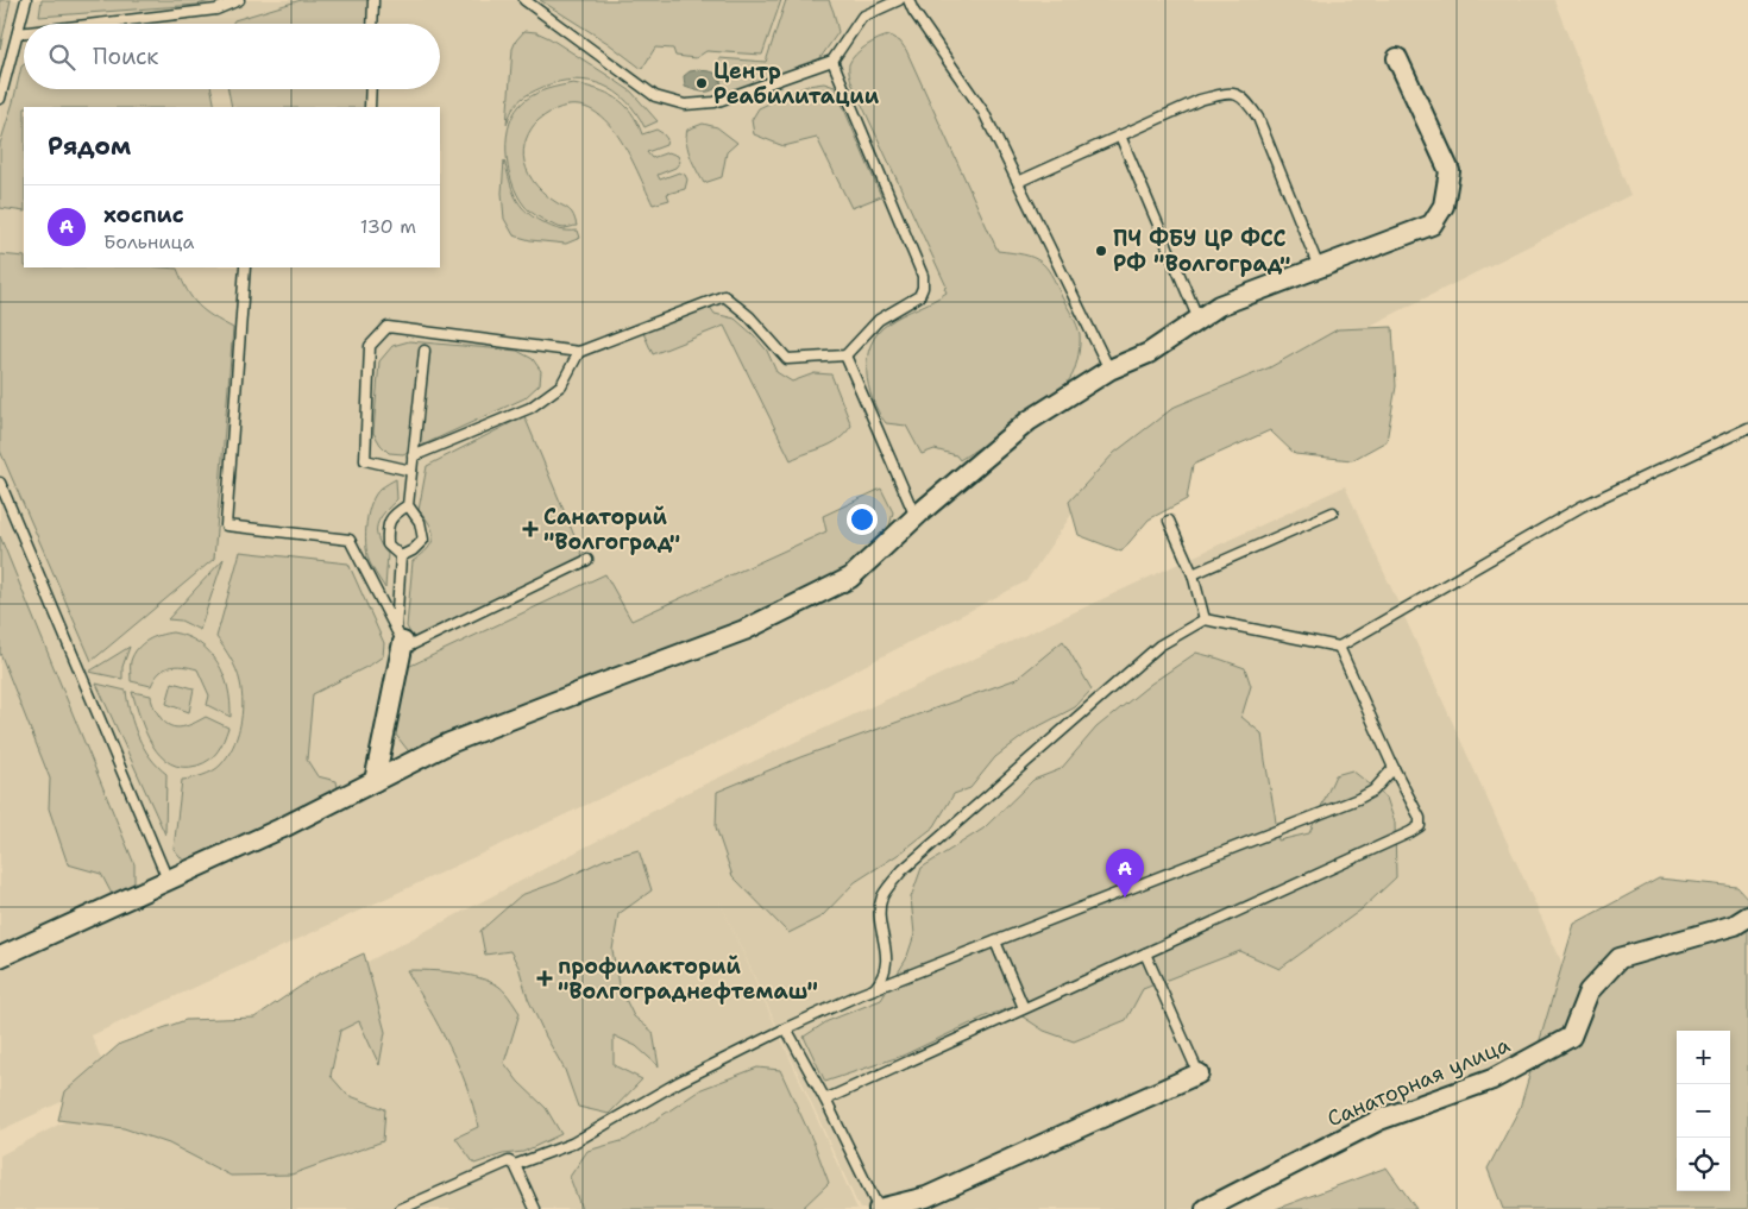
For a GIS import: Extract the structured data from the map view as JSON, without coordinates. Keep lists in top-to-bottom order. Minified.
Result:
{"streets":{"street":["Санаторная улица"]},"places":{"other":["Центр Реабилитации","ПЧ ФБУ ЦР ФСС РФ \"Волгоград\""],"health":["Санаторий \"Волгоград\"","профилакторий \"Волгограднефтемаш\""]},"page":{"search":"Поиск","heading":"Рядом","list":[{"mark":"A","name":"хоспис","note":"Больница","value":"130 m"}],"pins":"A","map_buttons":["+","−"]}}
